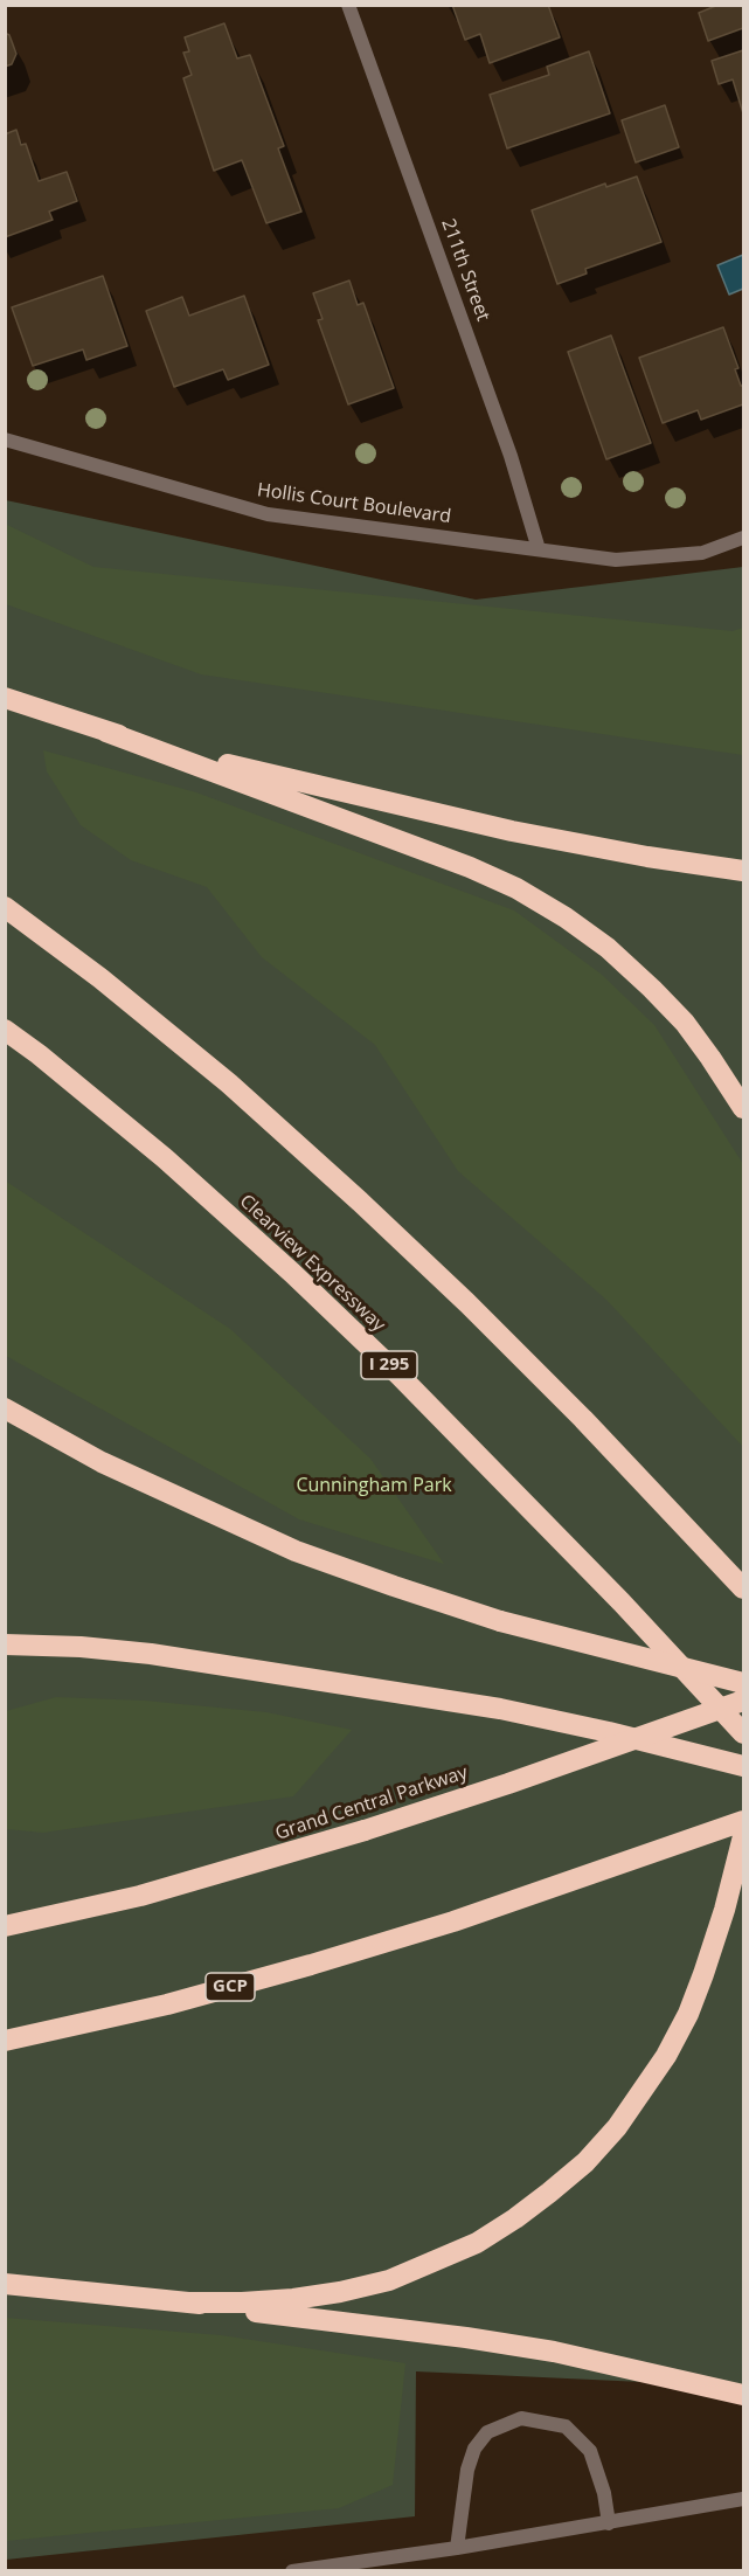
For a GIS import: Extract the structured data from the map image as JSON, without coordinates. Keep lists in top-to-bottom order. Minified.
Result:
{"streets":{"highway":["Clearview Expressway","I 295","Grand Central Parkway","GCP"],"street":["211th Street","Hollis Court Boulevard"]},"crossings":[["211th Street","Hollis Court Boulevard"]],"parks":["Cunningham Park"]}
